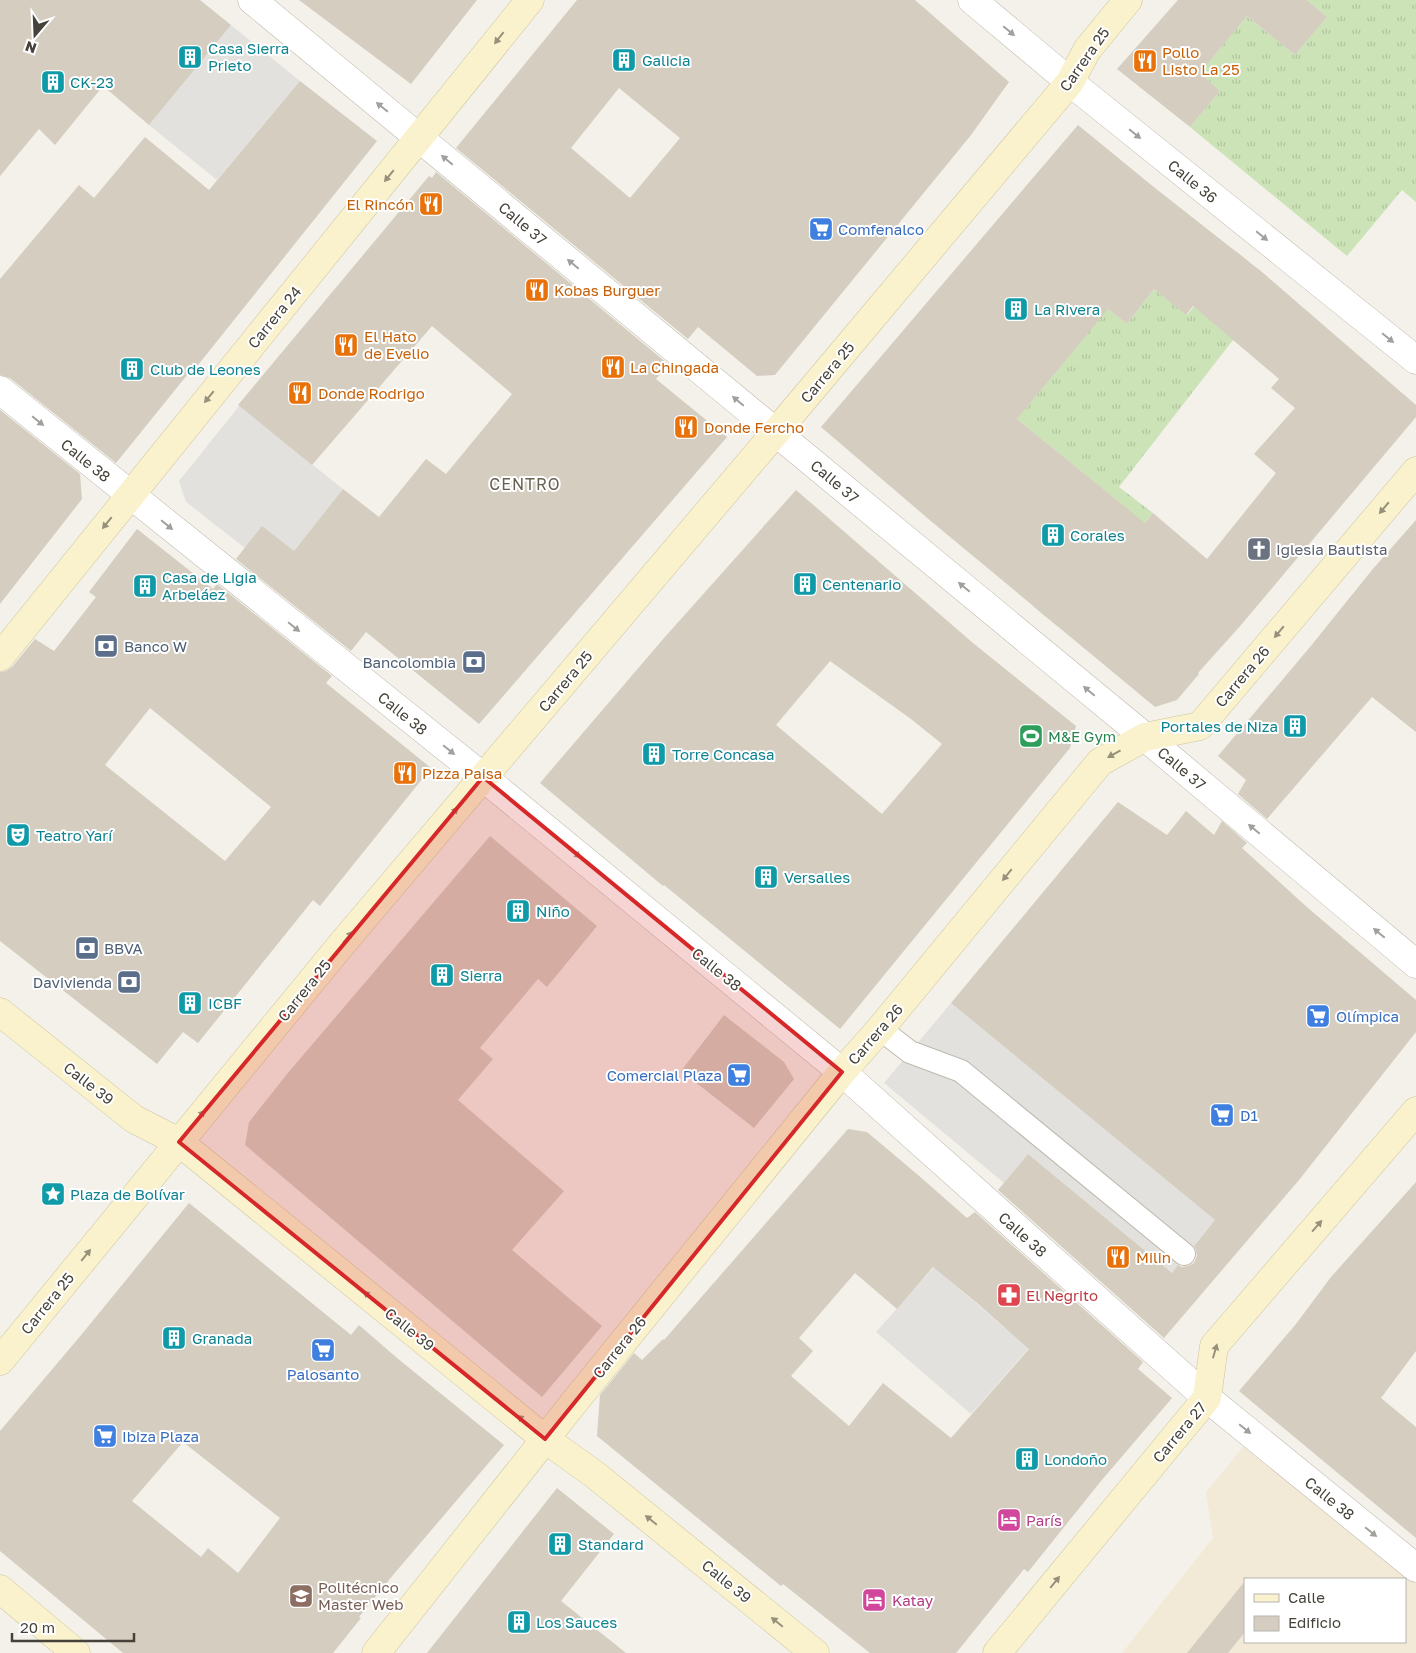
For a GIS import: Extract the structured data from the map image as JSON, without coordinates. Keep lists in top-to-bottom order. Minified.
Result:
{"streets":{"main road":["Carrera 25","Carrera 24","Carrera 26","Calle 39","Carrera 27"],"street":["Calle 36","Calle 37","Calle 38"]},"crossings":[["Carrera 25","Calle 36"],["Carrera 25","Calle 37"],["Carrera 25","Calle 38"],["Carrera 25","Calle 39"],["Calle 37","Carrera 24"],["Calle 37","Carrera 26"],["Carrera 24","Calle 38"],["Calle 38","Carrera 26"],["Calle 38","Carrera 27"],["Carrera 26","Calle 39"]],"one_way":["Carrera 25","Calle 36","Calle 37","Carrera 24","Calle 38","Carrera 26","Calle 39","Carrera 27"],"districts":["CENTRO"],"places":{"building":["Casa Sierra Prieto","Galicia","CK-23","La Rivera","Club de Leones","Corales","Centenario","Casa de Ligia Arbeláez","Portales de Niza","Torre Concasa","Versalles","Niño","Sierra","ICBF","Granada","Londoño","Standard","Los Sauces"],"restaurant":["Pollo Listo La 25","El Rincón","Kobas Burguer","El Hato de Evelio","La Chingada","Donde Rodrigo","Donde Fercho","Pizza Paisa","Milin"],"supermarket":["Comfenalco","Olímpica","Comercial Plaza","D1","Palosanto","Ibiza Plaza"],"church":["Iglesia Bautista"],"bank":["Banco W","Bancolombia","BBVA","Davivienda"],"sports":["M&E Gym"],"theatre":["Teatro Yarí"],"place":["Plaza de Bolívar"],"pharmacy":["El Negrito"],"hotel":["París","Katay"],"school or university":["Politécnico Master Web"]},"legend":["Calle","Edificio"],"scale_bar":"20 m","north":"bottom"}
